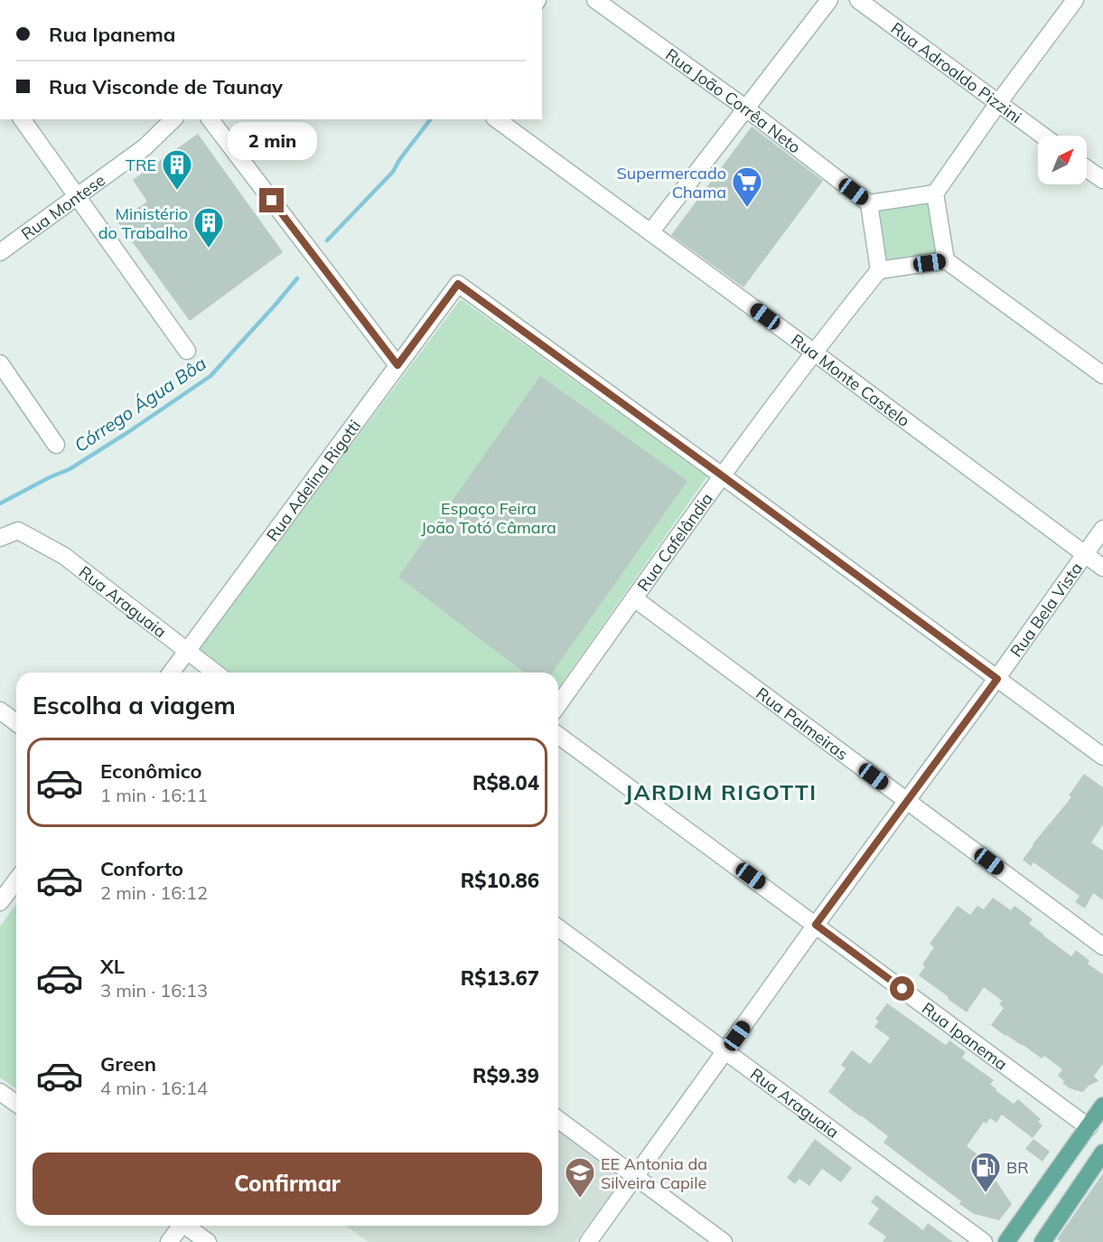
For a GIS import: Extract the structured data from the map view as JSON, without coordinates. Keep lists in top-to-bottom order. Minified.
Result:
{"streets":{"street":["Rua Adroaldo Pizzini","Rua João Corrêa Neto","Rua Montese","Rua Monte Castelo","Rua Adelina Rigotti","Rua Cafelândia","Rua Araguaia","Rua Bela Vista","Rua Palmeiras","Rua Ipanema"]},"crossings":[["Rua Monte Castelo","Rua Cafelândia"],["Rua Monte Castelo","Rua Bela Vista"],["Rua Adelina Rigotti","Rua Cafelândia"],["Rua Adelina Rigotti","Rua Araguaia"],["Rua Cafelândia","Rua Palmeiras"],["Rua Araguaia","Rua Bela Vista"],["Rua Bela Vista","Rua Palmeiras"],["Rua Bela Vista","Rua Ipanema"]],"districts":["JARDIM RIGOTTI"],"water":["Córrego Água Bôa"],"parks":["Espaço Feira João Totó Câmara"],"places":{"building":["TRE","Ministério do Trabalho"],"supermarket":["Supermercado Chama"],"fuel station":["BR"],"school or university":["EE Antonia da Silveira Capile"]},"north":"top right","page":{"banner":["Rua Ipanema","Rua Visconde de Taunay"],"bubble":"2 min","heading":"Escolha a viagem","list":[{"name":"Econômico","note":"1 min · 16:11","value":"R$8.04"},{"name":"Conforto","note":"2 min · 16:12","value":"R$10.86"},{"name":"XL","note":"3 min · 16:13","value":"R$13.67"},{"name":"Green","note":"4 min · 16:14","value":"R$9.39"}],"buttons":"Confirmar"}}
